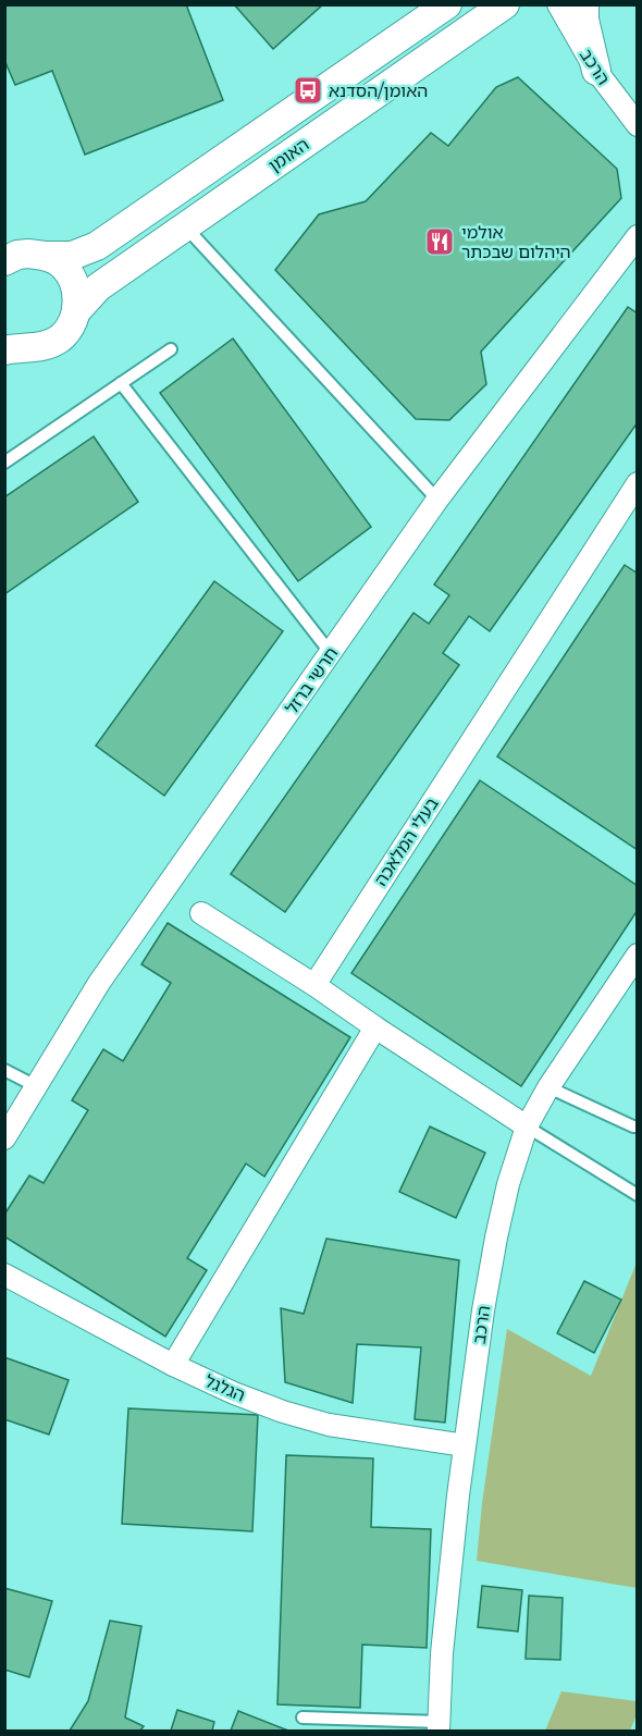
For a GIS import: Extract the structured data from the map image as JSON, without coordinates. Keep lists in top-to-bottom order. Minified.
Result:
{"streets":{"street":["הרכב","האומן","חרשי ברזל","בעלי המלאכה","הגלגל"]},"crossings":[["הרכב","הגלגל"]],"places":{"bus stop":["האומן/הסדנא"],"restaurant":["אולמי היהלום שבכתר"]}}
